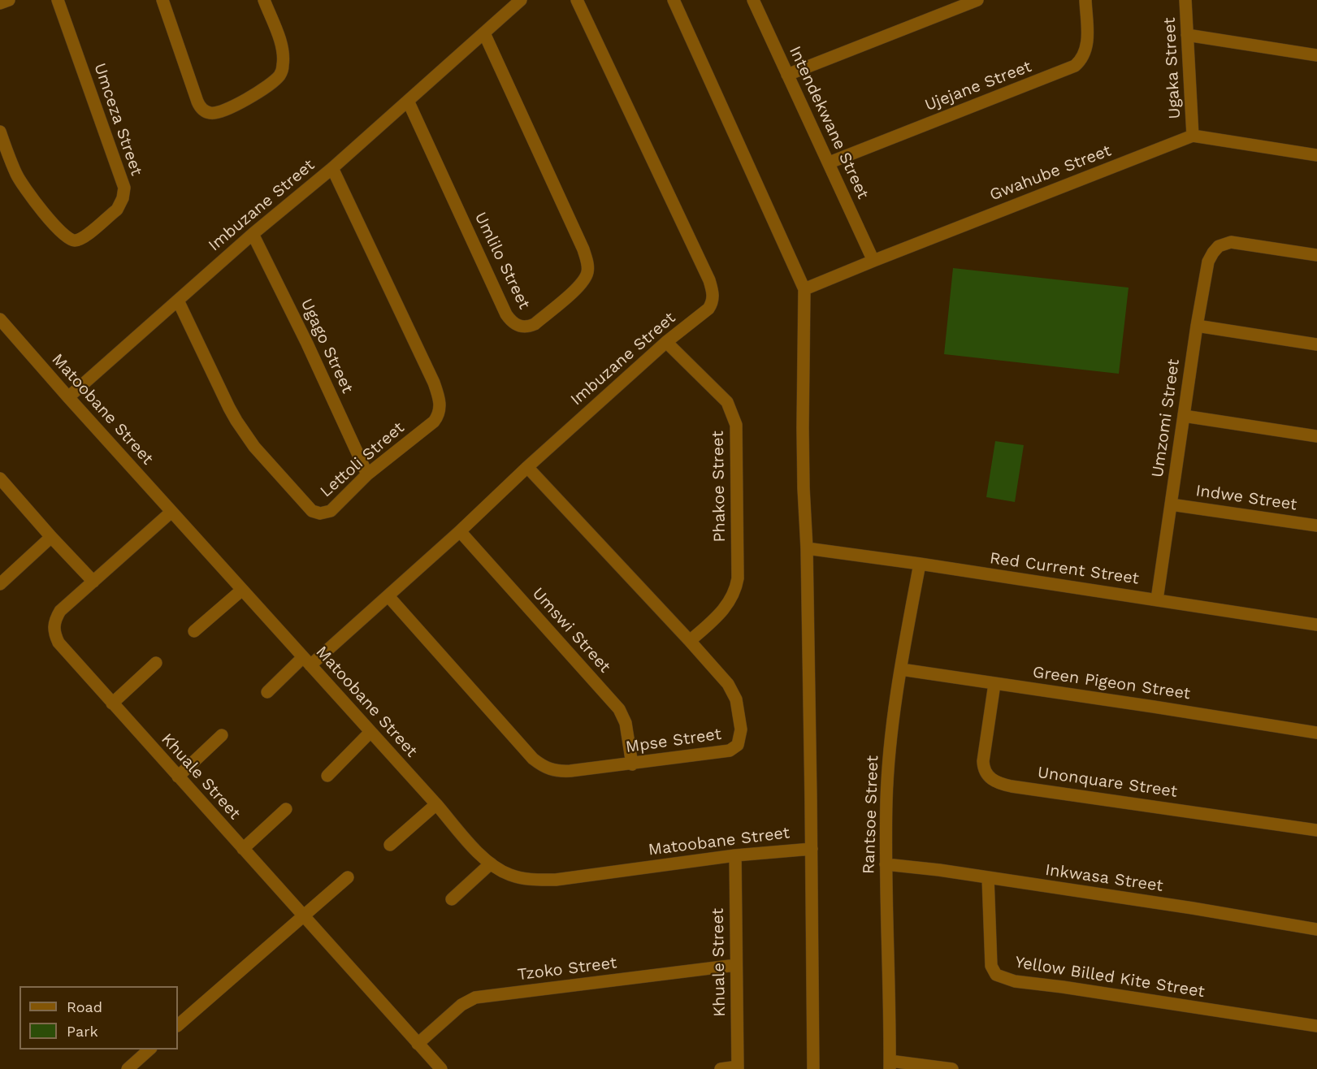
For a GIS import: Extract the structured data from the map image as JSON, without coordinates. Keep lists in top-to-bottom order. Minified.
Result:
{"streets":{"street":["Ugaka Street","Ujejane Street","Umceza Street","Intendekwane Street","Gwahube Street","Imbuzane Street","Umlilo Street","Ugago Street","Matoobane Street","Umzomi Street","Lettoli Street","Phakoe Street","Indwe Street","Red Current Street","Umswi Street","Green Pigeon Street","Mpse Street","Khuale Street","Unonquare Street","Rantsoe Street","Inkwasa Street","Tzoko Street","Yellow Billed Kite Street"]},"crossings":[["Ugaka Street","Gwahube Street"],["Ujejane Street","Intendekwane Street"],["Intendekwane Street","Gwahube Street"],["Imbuzane Street","Umlilo Street"],["Imbuzane Street","Ugago Street"],["Imbuzane Street","Matoobane Street"],["Imbuzane Street","Lettoli Street"],["Imbuzane Street","Phakoe Street"],["Imbuzane Street","Umswi Street"],["Imbuzane Street","Mpse Street"],["Ugago Street","Lettoli Street"],["Matoobane Street","Khuale Street"],["Umzomi Street","Indwe Street"],["Umzomi Street","Red Current Street"],["Phakoe Street","Mpse Street"],["Red Current Street","Rantsoe Street"],["Umswi Street","Mpse Street"],["Green Pigeon Street","Unonquare Street"],["Green Pigeon Street","Rantsoe Street"],["Khuale Street","Tzoko Street"],["Rantsoe Street","Inkwasa Street"],["Inkwasa Street","Yellow Billed Kite Street"]],"legend":["Road","Park"]}
